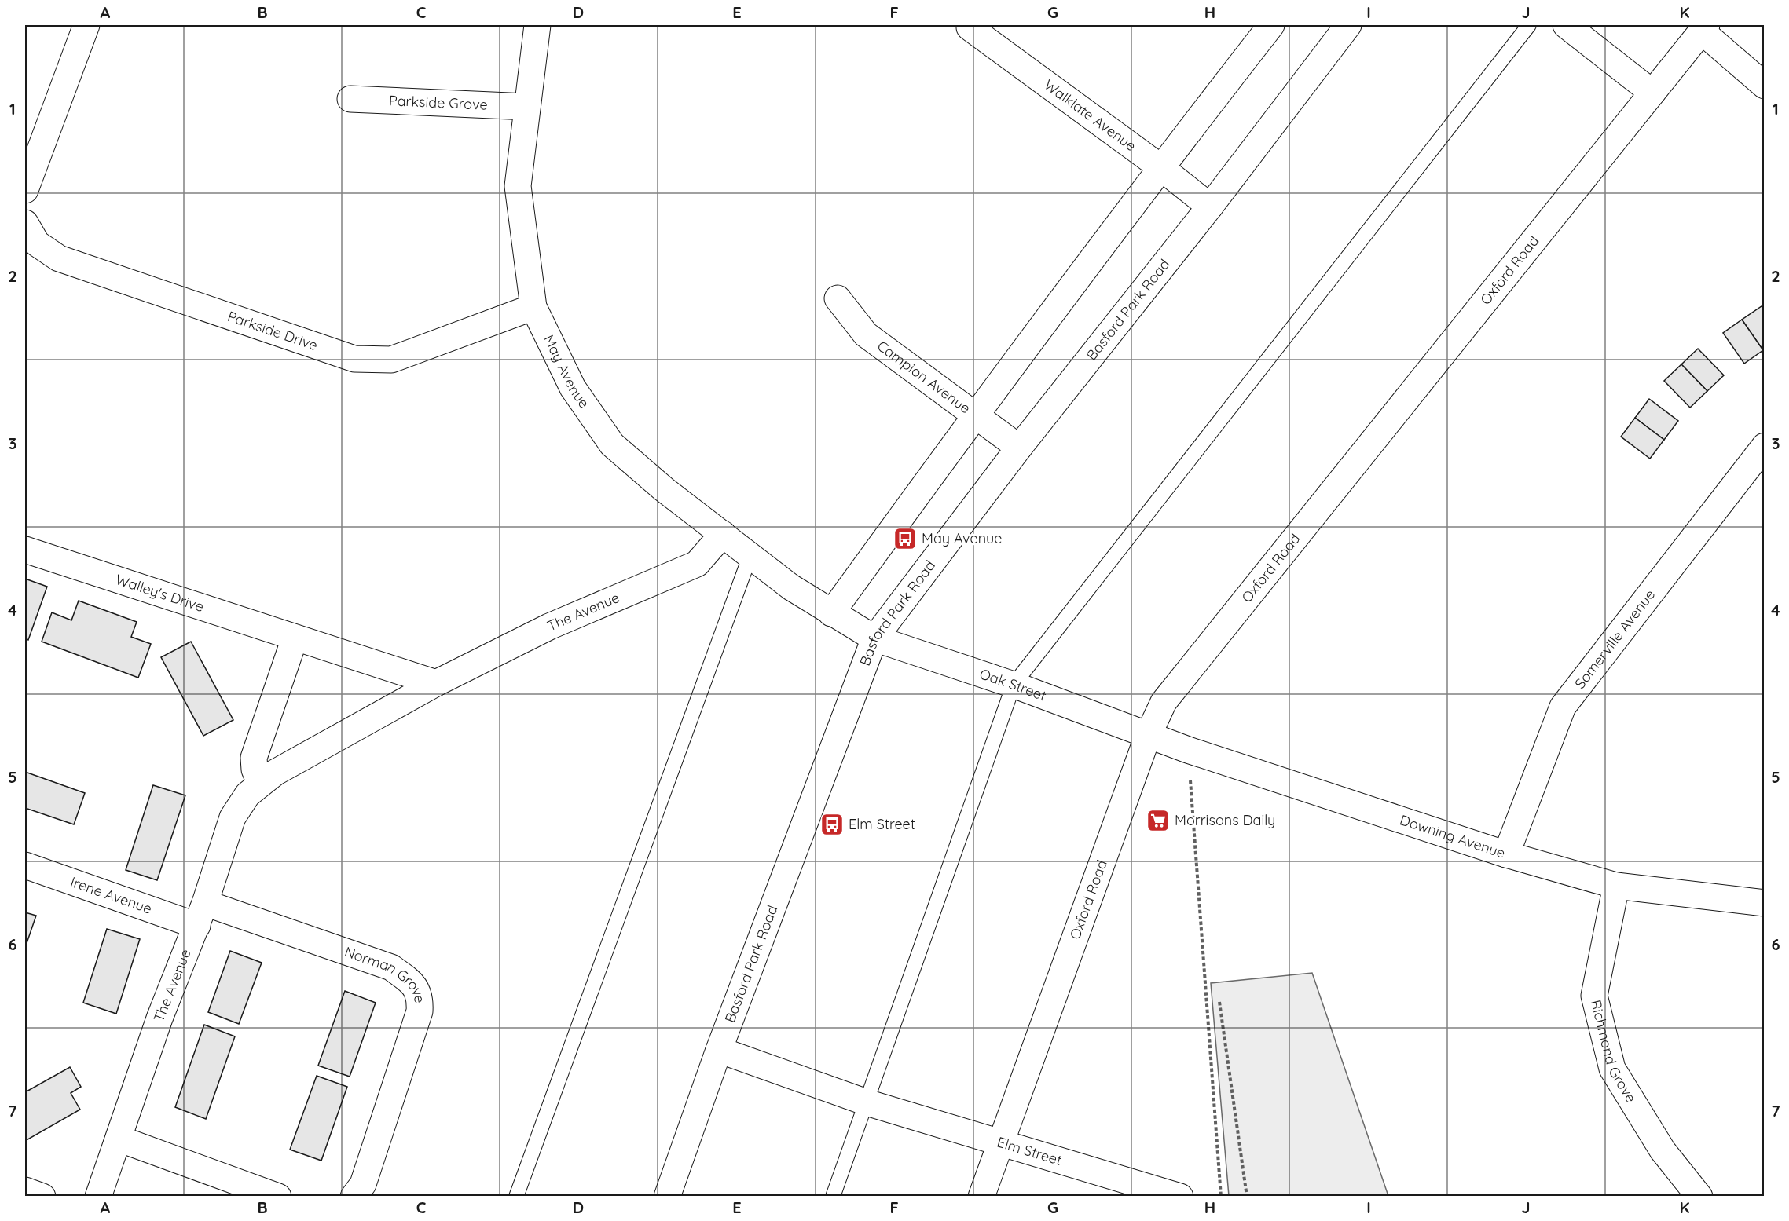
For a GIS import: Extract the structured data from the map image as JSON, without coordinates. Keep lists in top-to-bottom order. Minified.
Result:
{"streets":{"street":["Parkside Grove","Walklate Avenue","Oxford Road","Basford Park Road","Parkside Drive","May Avenue","Campion Avenue","Walley's Drive","The Avenue","Somerville Avenue","Oak Street","Downing Avenue","Irene Avenue","Norman Grove","Richmond Grove","Elm Street"]},"crossings":[["Parkside Grove","May Avenue"],["Walklate Avenue","Basford Park Road"],["Oxford Road","Oak Street"],["Oxford Road","Downing Avenue"],["Oxford Road","Elm Street"],["Basford Park Road","May Avenue"],["Basford Park Road","Campion Avenue"],["Basford Park Road","Oak Street"],["Basford Park Road","Elm Street"],["Parkside Drive","May Avenue"],["May Avenue","The Avenue"],["May Avenue","Oak Street"],["The Avenue","Irene Avenue"],["The Avenue","Norman Grove"],["Somerville Avenue","Downing Avenue"],["Oak Street","Downing Avenue"],["Downing Avenue","Richmond Grove"],["Irene Avenue","Norman Grove"]],"places":{"bus stop":["May Avenue","Elm Street"],"supermarket":["Morrisons Daily"]},"grid":{"columns":["A","B","C","D","E","F","G","H","I","J","K"],"rows":["1","2","3","4","5","6","7"]}}
